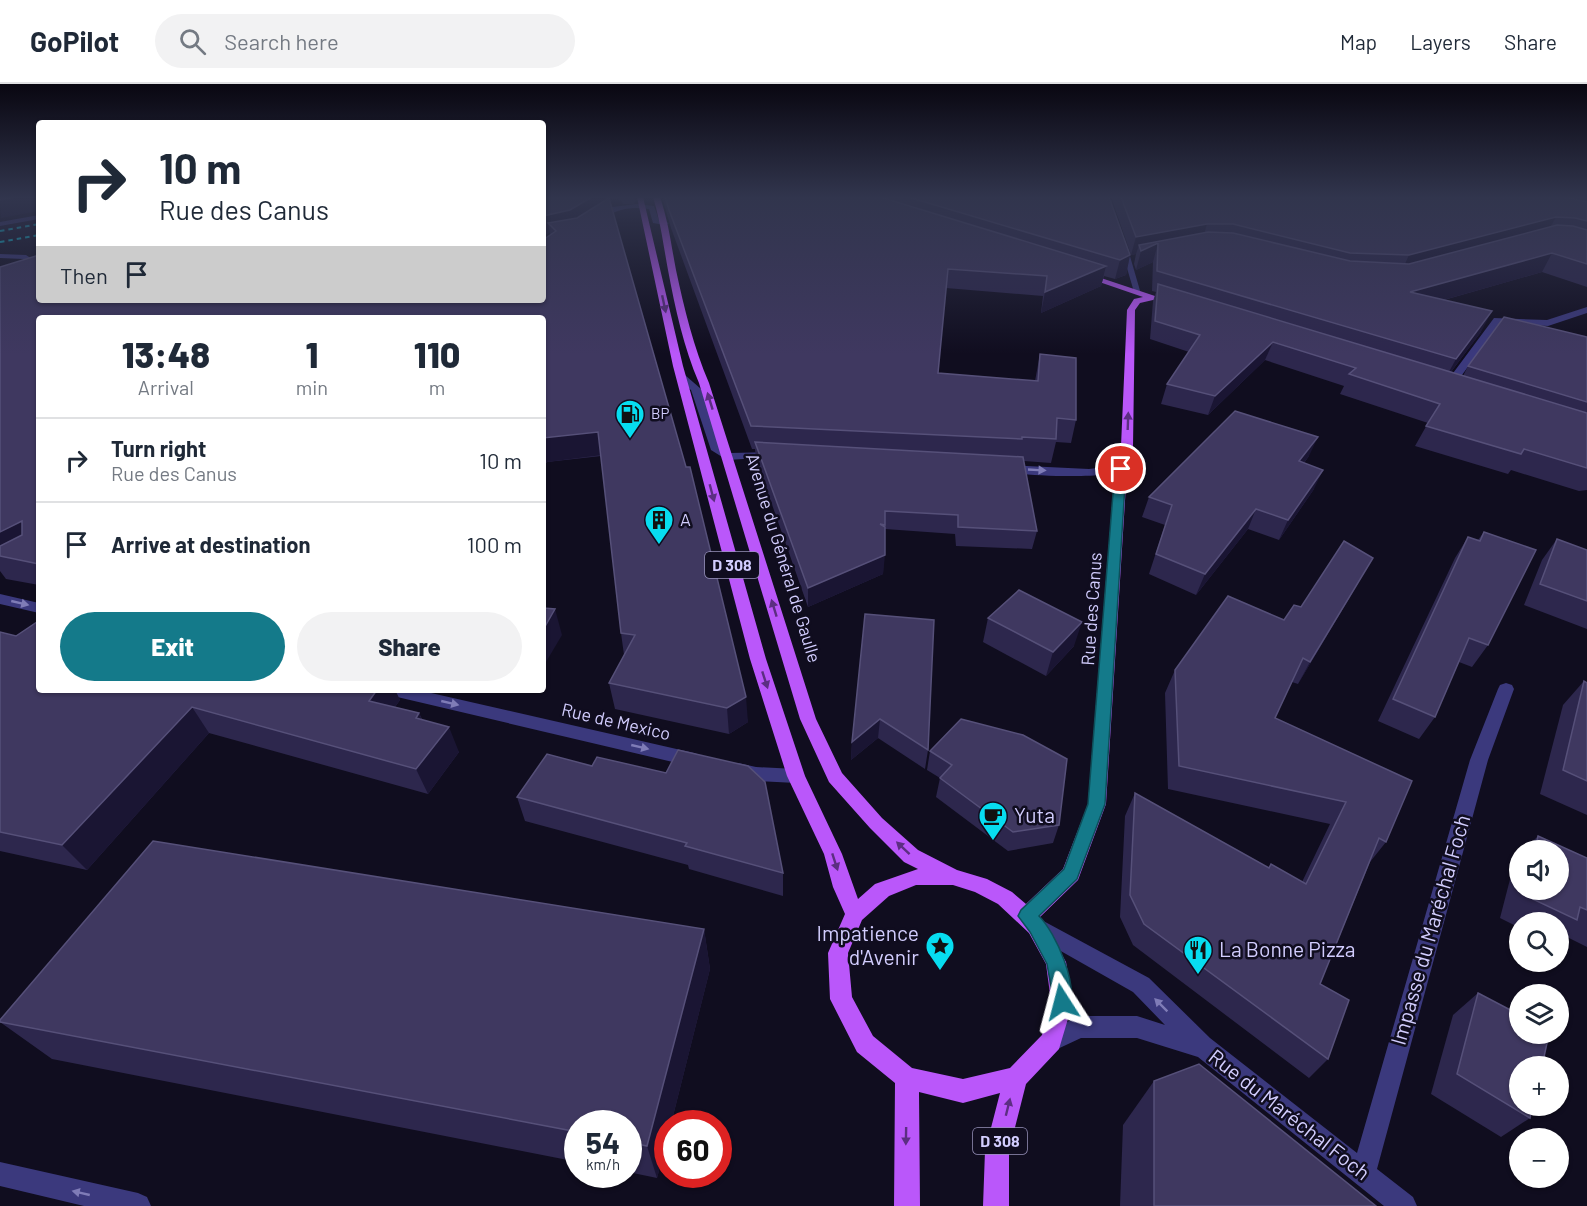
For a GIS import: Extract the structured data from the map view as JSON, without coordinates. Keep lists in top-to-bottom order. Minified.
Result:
{"streets":{"main road":["Avenue du Général de Gaulle","D 308","Rue des Canus"],"street":["Rue de Mexico","Impasse du Maréchal Foch","Rue du Maréchal Foch"]},"crossings":[["D 308","Rue de Mexico"],["Rue des Canus","Rue du Maréchal Foch"],["Impasse du Maréchal Foch","Rue du Maréchal Foch"]],"one_way":["Rue de Mexico"],"places":{"fuel station":["BP"],"building":["A"],"cafe":["Yuta"],"place":["Impatience d'Avenir"],"restaurant":["La Bonne Pizza"]},"page":{"header":"GoPilot","search":"Search here","nav":["Map","Layers","Share"],"turn":["10 m","Rue des Canus"],"then":"Then","eta":["13:48","Arrival","1","min","110","m"],"list":[{"name":"Turn right","note":"Rue des Canus","value":"10 m"},{"name":"Arrive at destination","value":"100 m"}],"buttons":["Exit","Share"],"map_buttons":["+","−"],"speed":"54 km/h","limit":"60"}}
